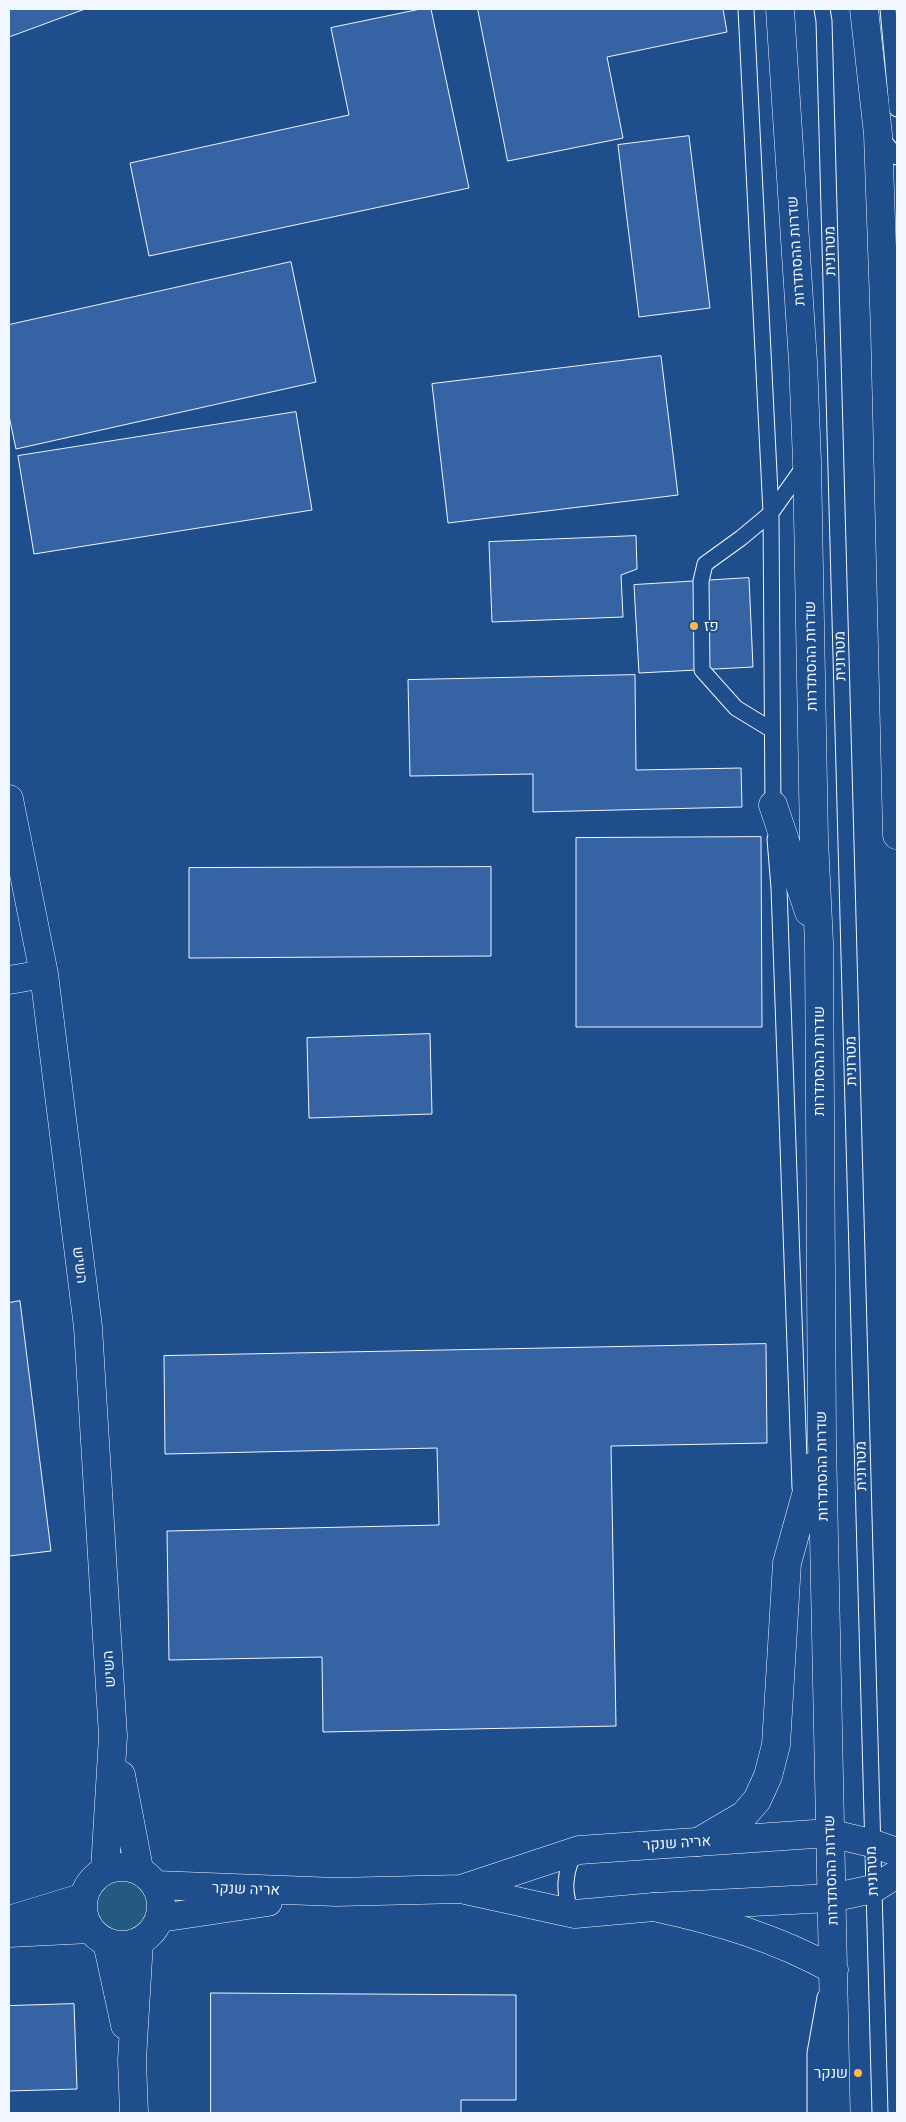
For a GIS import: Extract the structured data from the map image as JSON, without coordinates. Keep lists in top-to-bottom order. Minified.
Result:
{"streets":{"main road":["שדרות ההסתדרות","השיש","אריה שנקר"],"lane":["מטרונית"]},"crossings":[["שדרות ההסתדרות","אריה שנקר"],["מטרונית","אריה שנקר"],["השיש","אריה שנקר"]],"places":["פז","שנקר"]}
